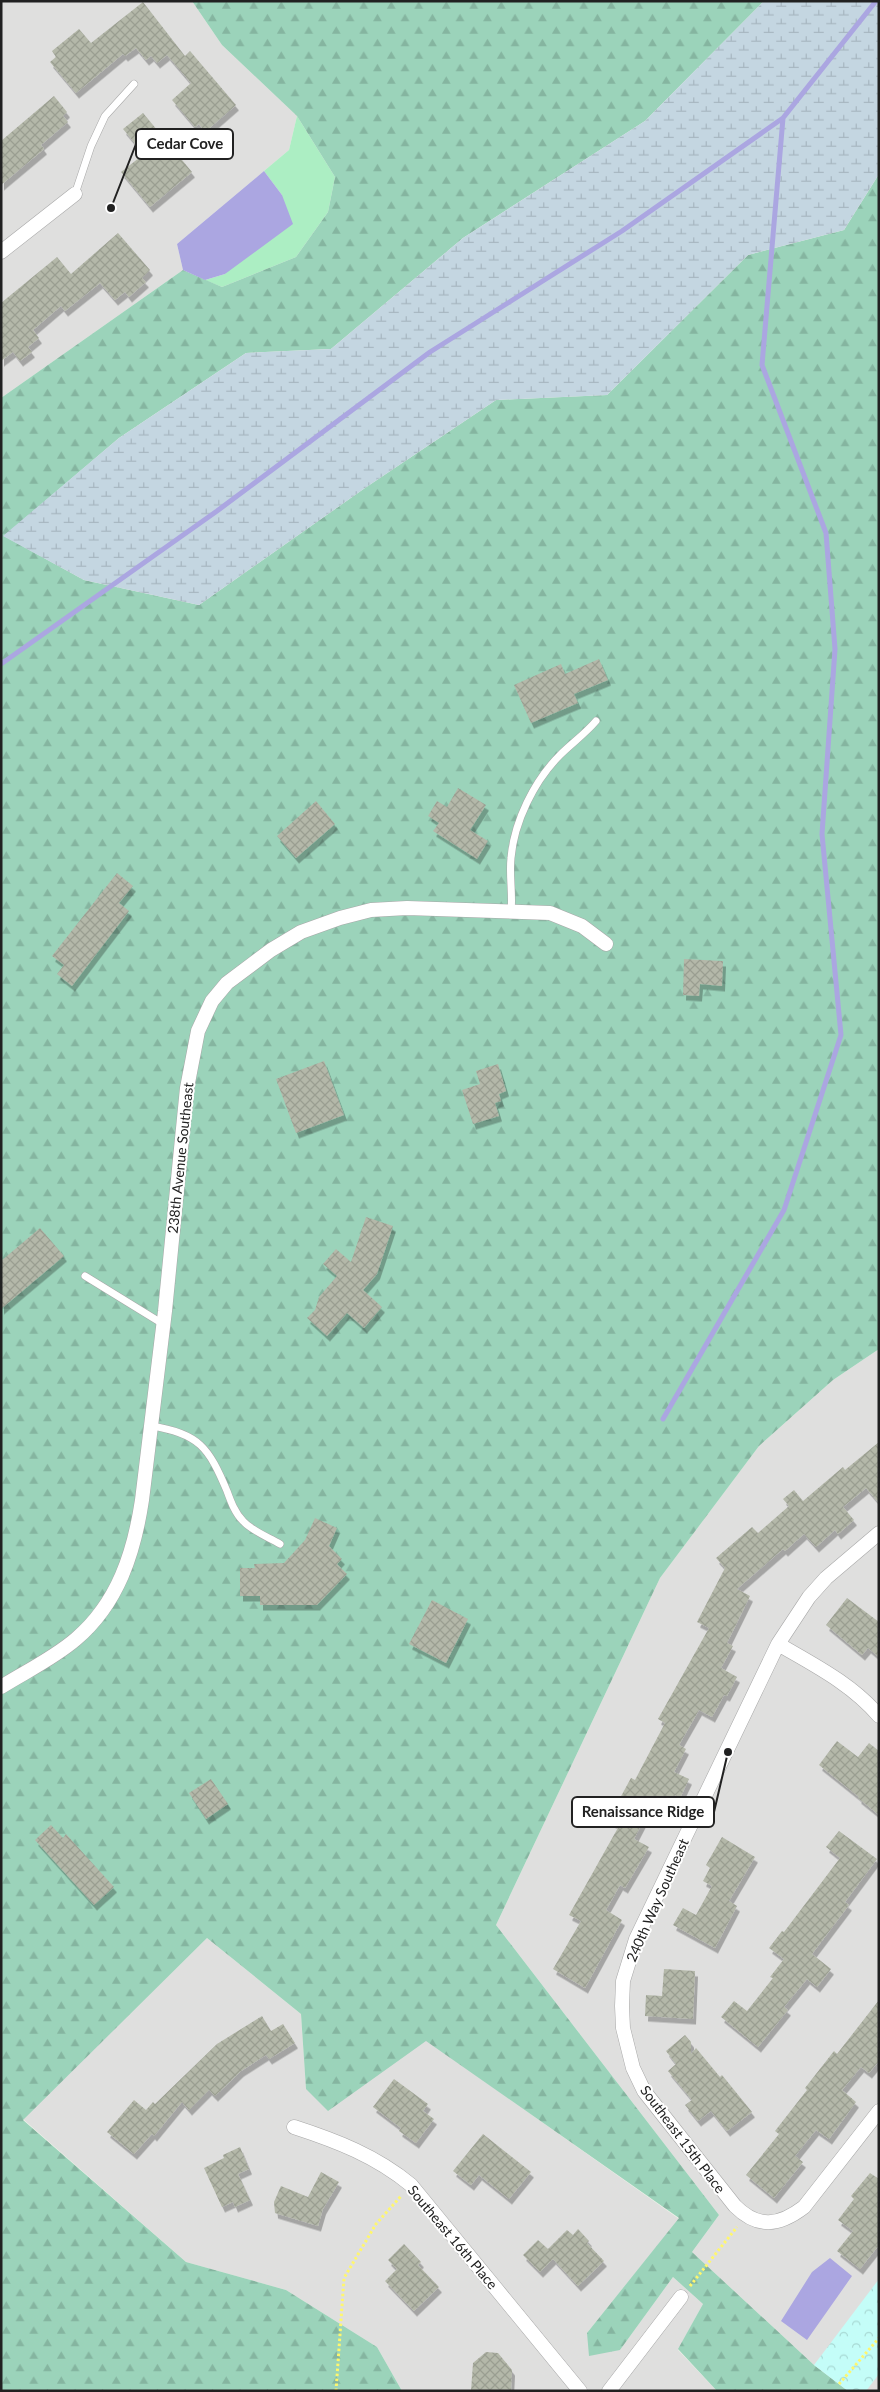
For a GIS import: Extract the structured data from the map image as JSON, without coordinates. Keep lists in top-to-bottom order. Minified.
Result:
{"streets":{"street":["238th Avenue Southeast","240th Way Southeast","Southeast 15th Place","Southeast 16th Place"]},"crossings":[["240th Way Southeast","Southeast 15th Place"]],"places":["Cedar Cove","Renaissance Ridge"]}
